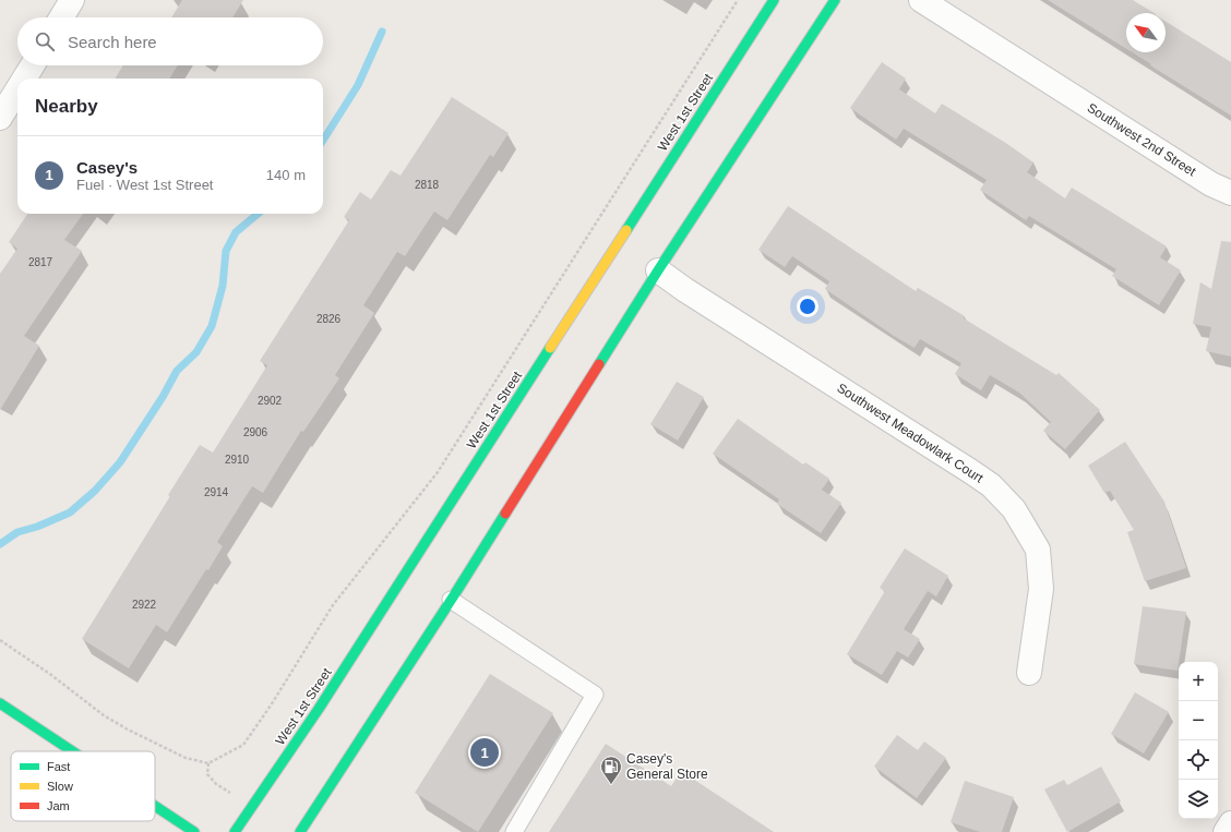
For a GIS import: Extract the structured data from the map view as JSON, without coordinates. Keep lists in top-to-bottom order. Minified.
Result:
{"streets":{"main road":["West 1st Street"],"street":["Southwest 2nd Street","Southwest Meadowlark Court"]},"places":{"fuel station":["Casey's General Store"]},"house_numbers":["2818","2817","2826","2902","2906","2910","2914","2922"],"legend":["Fast","Slow","Jam"],"north":"top left","page":{"search":"Search here","heading":"Nearby","list":[{"mark":"1","name":"Casey's","note":"Fuel · West 1st Street","value":"140 m"}],"map_buttons":["+","−"],"pins":"1"}}
